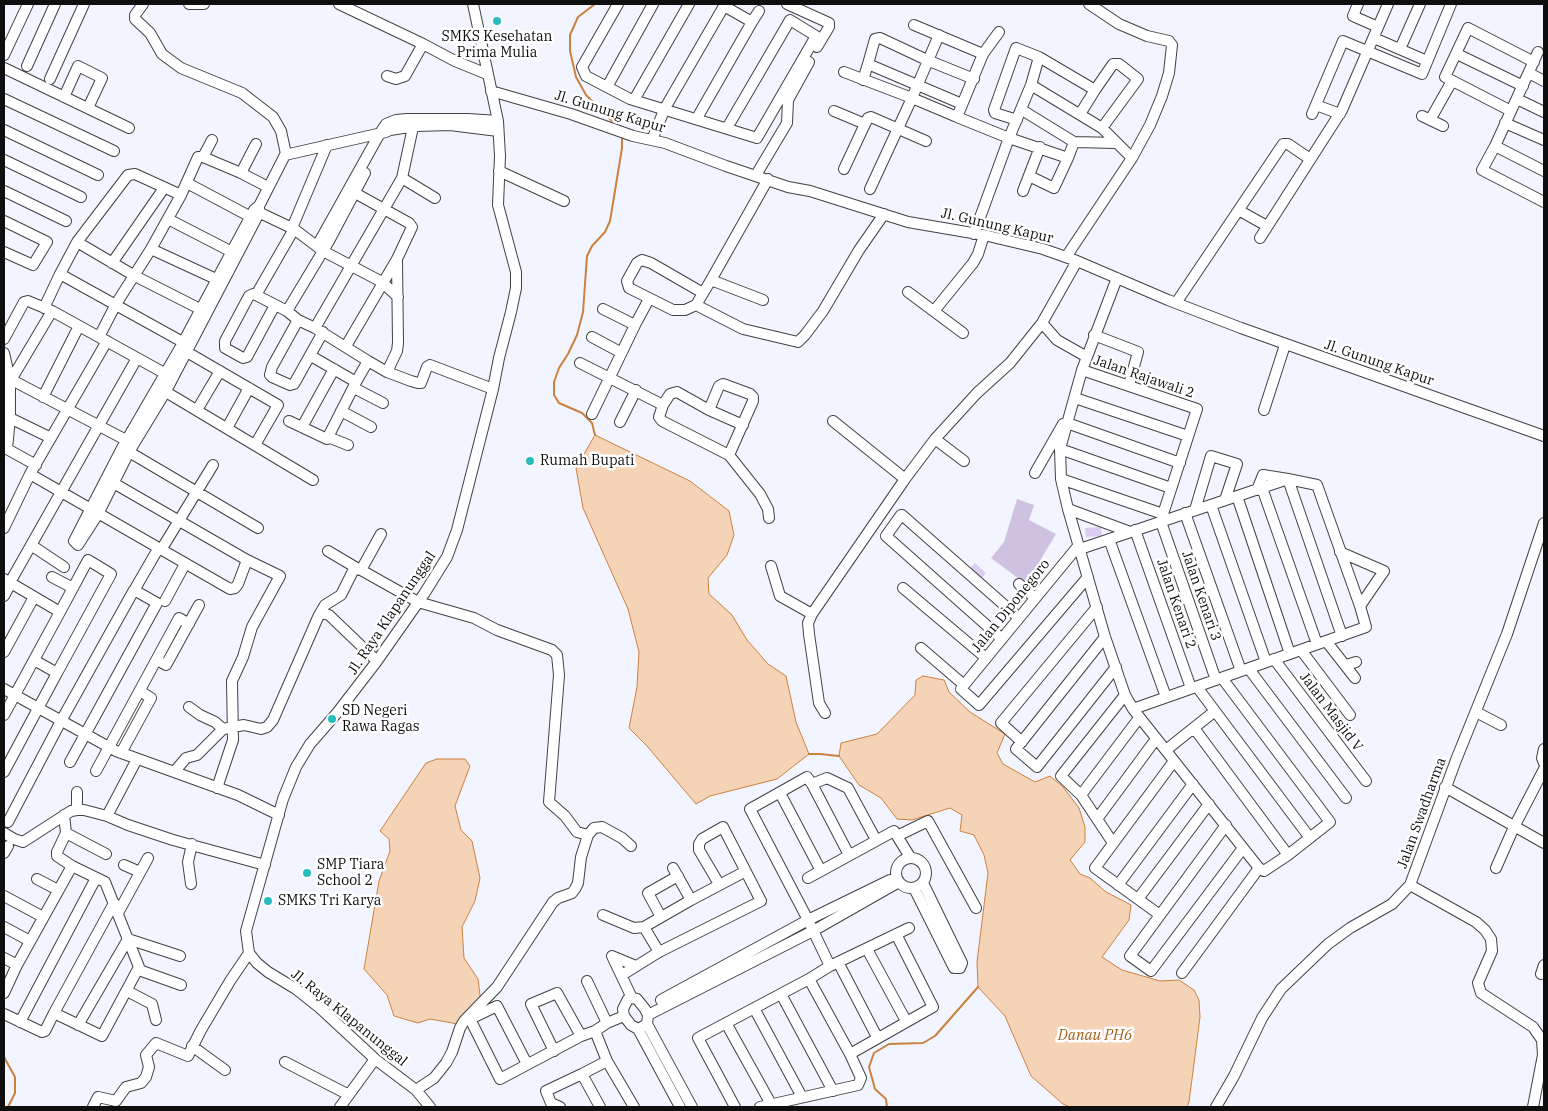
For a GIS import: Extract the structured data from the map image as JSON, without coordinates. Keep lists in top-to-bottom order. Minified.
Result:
{"streets":{"street":["Jl. Gunung Kapur","Jalan Rajawali 2","Jalan Kenari 3","Jalan Kenari 2","Jalan Diponegoro","Jl. Raya Klapanunggal","Jalan Masjid V","Jalan Swadharma"]},"crossings":[["Jl. Gunung Kapur","Jl. Raya Klapanunggal"],["Jalan Kenari 3","Jalan Kenari 2"]],"water":["Danau PH6"],"places":["SMKS Kesehatan Prima Mulia","Rumah Bupati","SD Negeri Rawa Ragas","SMP Tiara School 2","SMKS Tri Karya"]}
